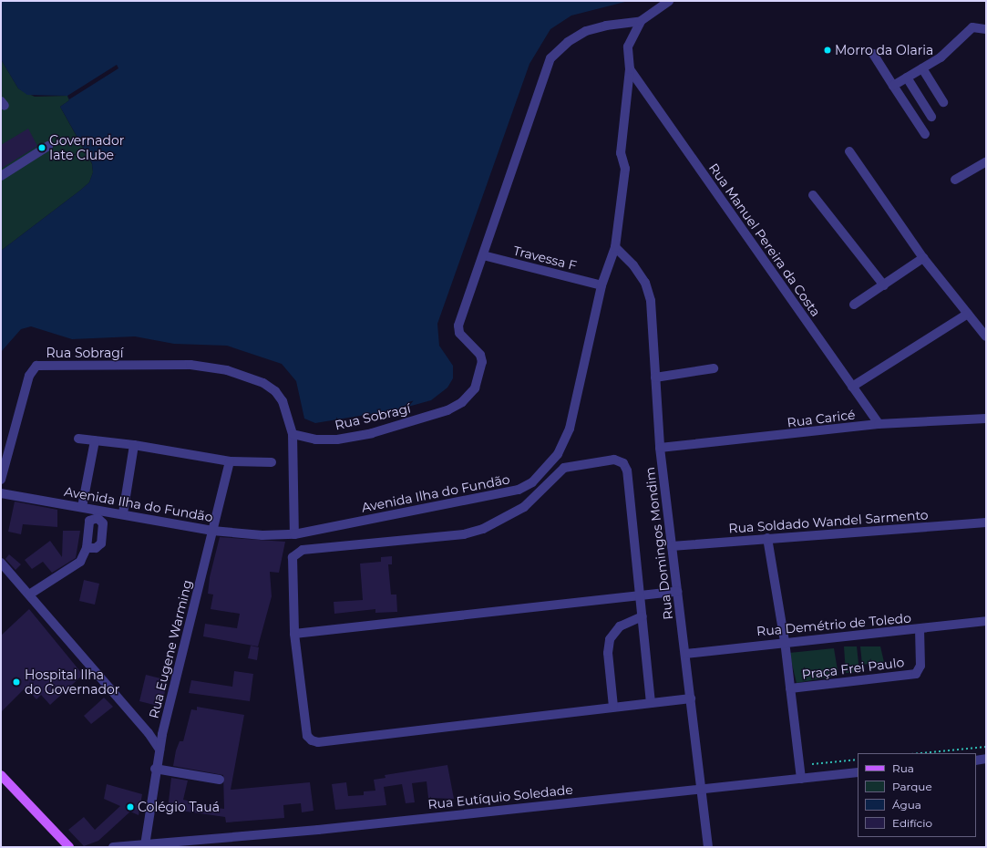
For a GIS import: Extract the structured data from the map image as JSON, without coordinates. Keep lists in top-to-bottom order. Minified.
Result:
{"streets":{"street":["Rua Manuel Pereira da Costa","Travessa F","Rua Sobragí","Rua Caricé","Avenida Ilha do Fundão","Rua Soldado Wandel Sarmento","Rua Domingos Mondim","Rua Demétrio de Toledo","Rua Eugene Warming","Praça Frei Paulo","Rua Eutíquio Soledade"]},"crossings":[["Rua Manuel Pereira da Costa","Rua Caricé"],["Rua Manuel Pereira da Costa","Avenida Ilha do Fundão"],["Travessa F","Rua Sobragí"],["Travessa F","Avenida Ilha do Fundão"],["Rua Sobragí","Avenida Ilha do Fundão"],["Rua Caricé","Rua Domingos Mondim"],["Avenida Ilha do Fundão","Rua Domingos Mondim"],["Avenida Ilha do Fundão","Rua Eugene Warming"],["Rua Soldado Wandel Sarmento","Rua Domingos Mondim"],["Rua Domingos Mondim","Rua Demétrio de Toledo"],["Rua Domingos Mondim","Rua Eutíquio Soledade"],["Rua Demétrio de Toledo","Praça Frei Paulo"],["Rua Eugene Warming","Rua Eutíquio Soledade"]],"places":["Morro da Olaria","Governador Iate Clube","Hospital Ilha do Governador","Colégio Tauá"],"legend":["Rua","Parque","Água","Edifício"]}
